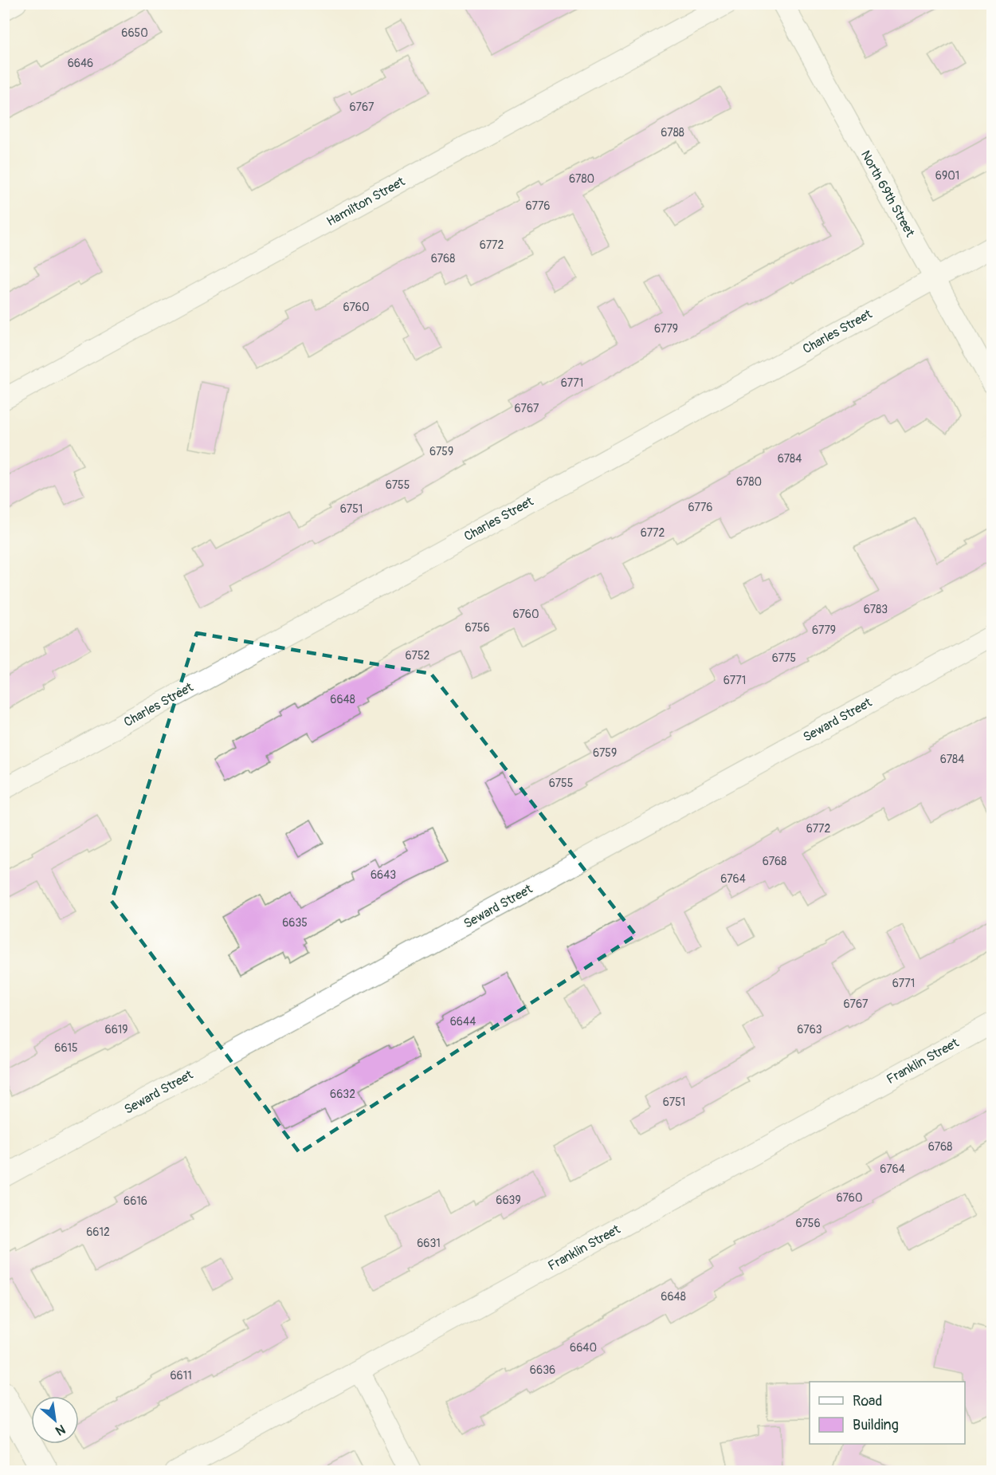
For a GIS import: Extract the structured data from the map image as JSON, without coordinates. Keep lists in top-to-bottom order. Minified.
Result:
{"streets":{"street":["North 69th Street","Hamilton Street","Charles Street","Seward Street","Franklin Street"]},"crossings":[["North 69th Street","Charles Street"]],"house_numbers":["6650","6646","6767","6788","6901","6780","6776","6772","6768","6760","6779","6771","6767","6759","6784","6780","6755","6776","6751","6772","6783","6760","6756","6779","6752","6775","6771","6648","6759","6784","6755","6772","6768","6643","6764","6635","6771","6767","6644","6619","6763","6615","6632","6751","6768","6764","6760","6639","6616","6756","6612","6631","6648","6640","6636","6611"],"legend":["Road","Building"],"north":"bottom right"}
